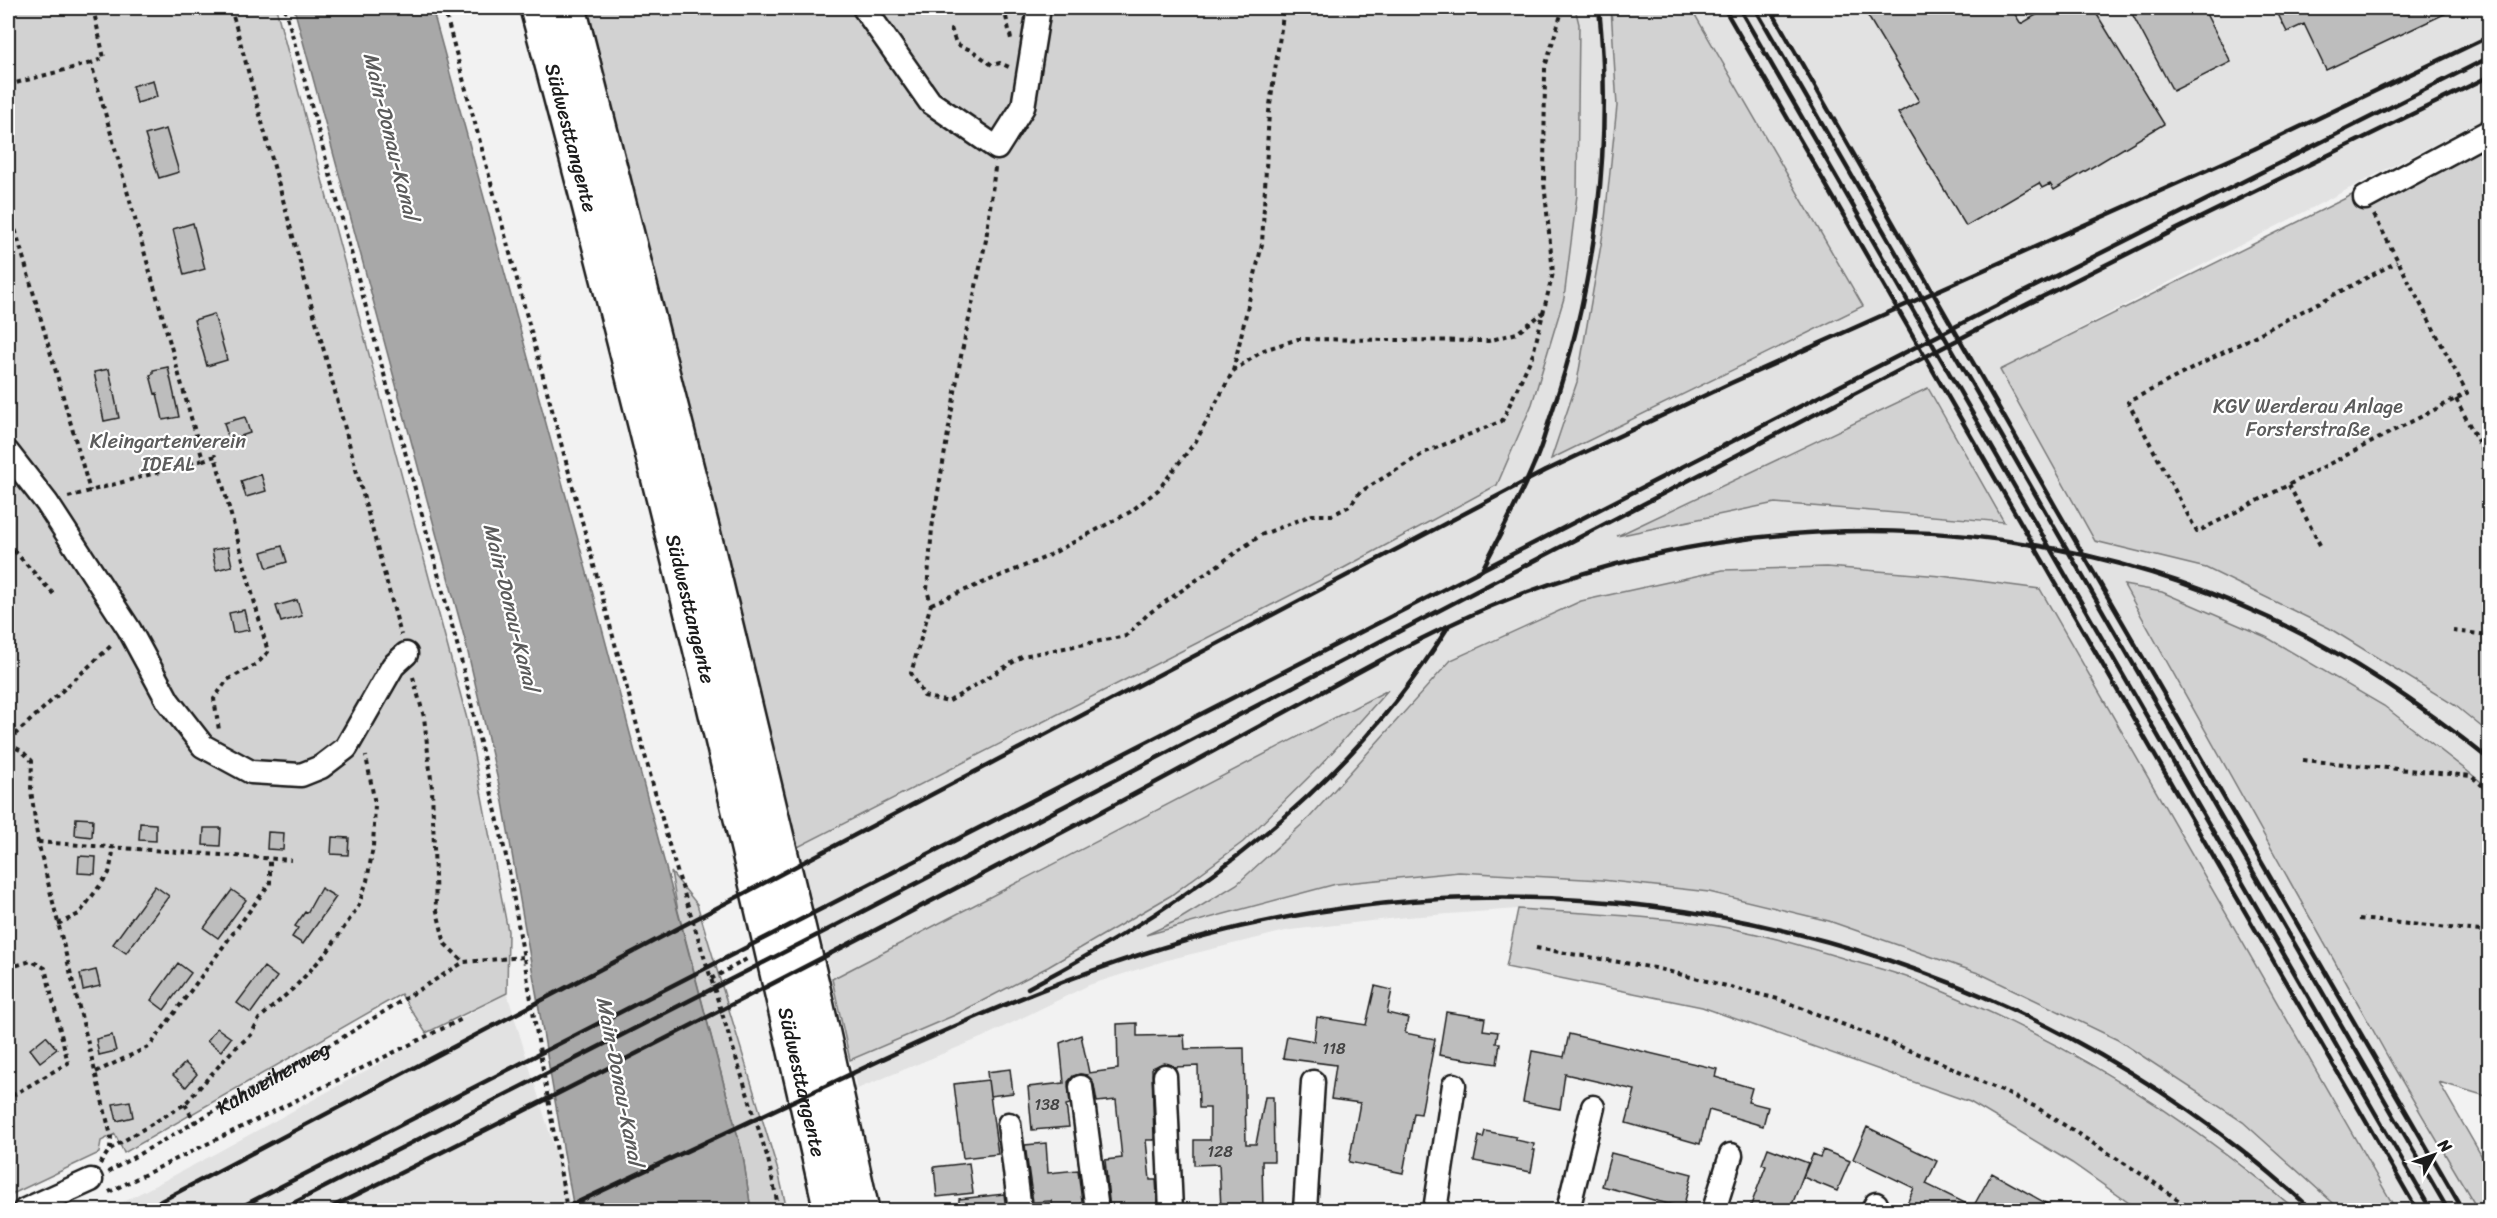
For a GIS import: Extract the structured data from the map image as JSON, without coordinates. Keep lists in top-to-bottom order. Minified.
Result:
{"streets":{"highway":["Südwesttangente"],"path":["Kuhweiherweg"]},"water":["Main-Donau-Kanal"],"parks":["KGV Werderau Anlage Forsterstraße","Kleingartenverein IDEAL"],"house_numbers":["118","138","128"],"north":"top right"}
